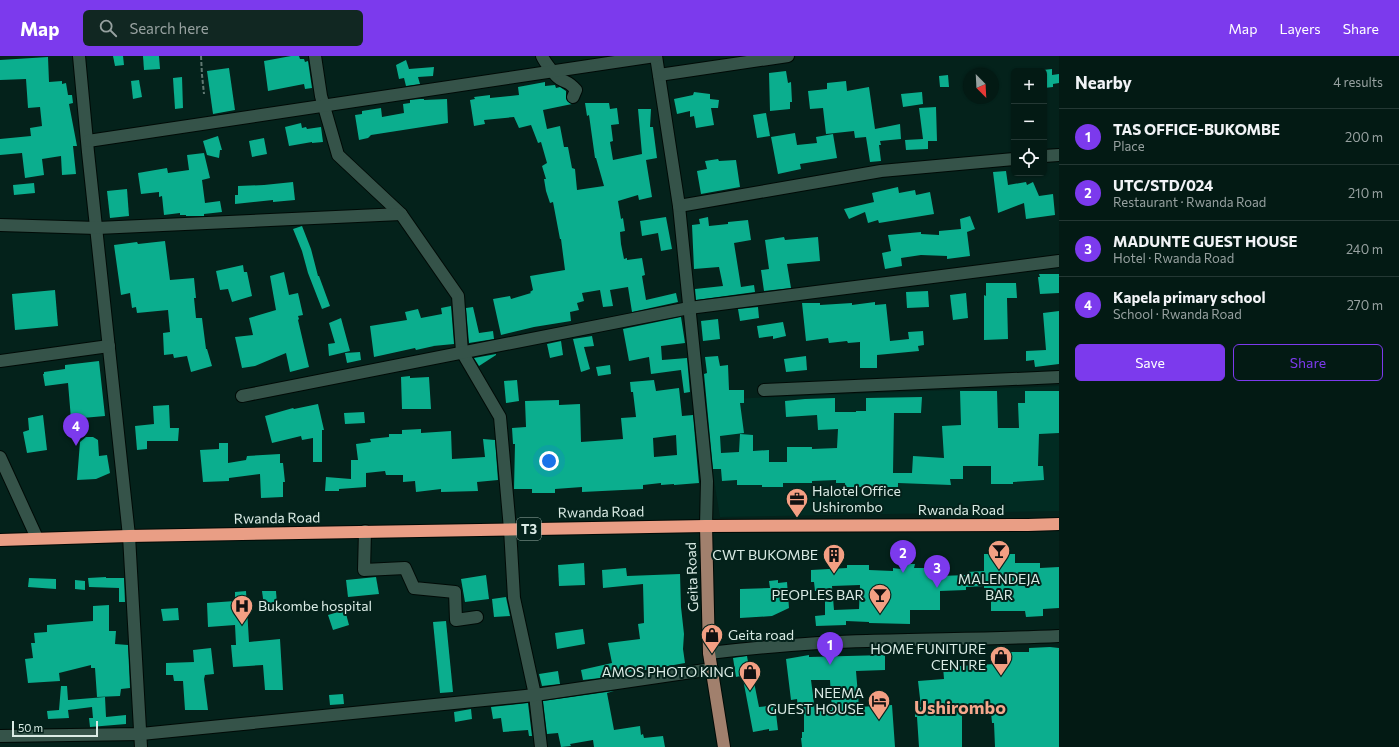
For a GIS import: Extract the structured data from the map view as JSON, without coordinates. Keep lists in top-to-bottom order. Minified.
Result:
{"streets":{"highway":["Rwanda Road","T3"],"main road":["Geita Road"]},"crossings":[["Rwanda Road","Geita Road"]],"districts":["Ushirombo"],"places":{"office":["Halotel Office Ushirombo"],"bar":["MALENDEJA BAR","PEOPLES BAR"],"building":["CWT BUKOMBE"],"hospital":["Bukombe hospital"],"shop":["Geita road","HOME FUNITURE CENTRE","AMOS PHOTO KING"],"hotel":["NEEMA GUEST HOUSE"]},"scale_bar":"50 m","north":"bottom right","page":{"header":"Map","search":"Search here","nav":["Map","Layers","Share"],"heading":["Nearby","4 results"],"map_buttons":["+","−"],"list":[{"mark":"1","name":"TAS OFFICE-BUKOMBE","note":"Place","value":"200 m"},{"mark":"2","name":"UTC/STD/024","note":"Restaurant · Rwanda Road","value":"210 m"},{"mark":"3","name":"MADUNTE GUEST HOUSE","note":"Hotel · Rwanda Road","value":"240 m"},{"mark":"4","name":"Kapela primary school","note":"School · Rwanda Road","value":"270 m"}],"buttons":["Save","Share"],"pins":["4","2","3","1"],"scale":"50 m"}}
